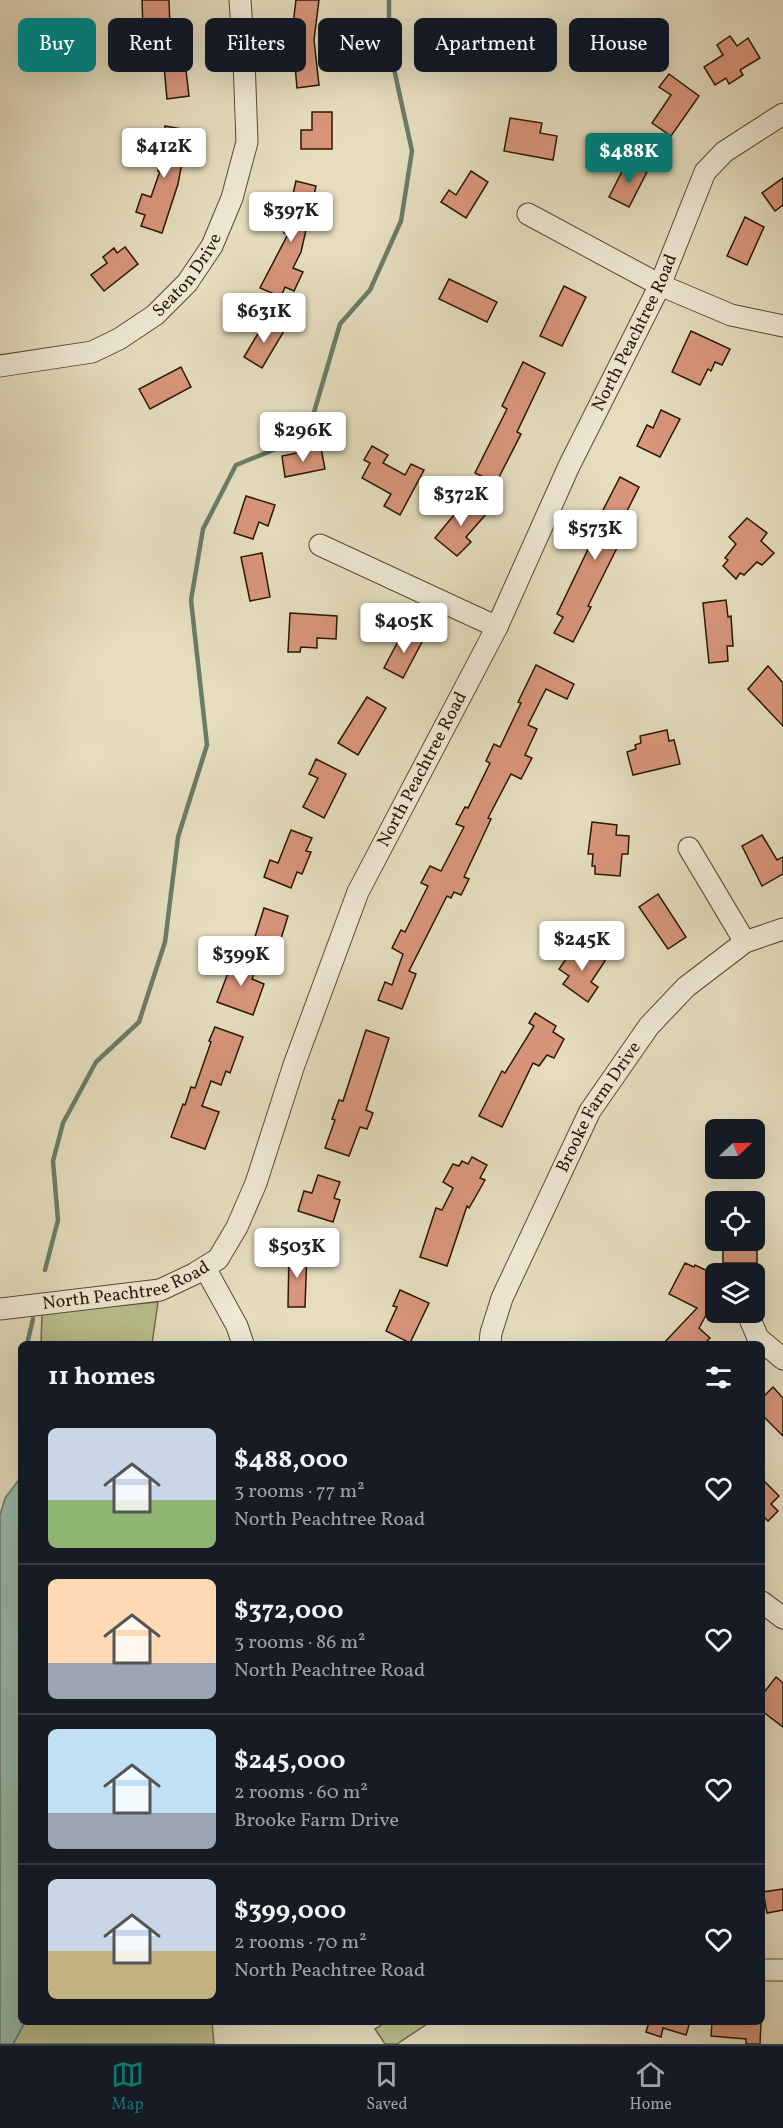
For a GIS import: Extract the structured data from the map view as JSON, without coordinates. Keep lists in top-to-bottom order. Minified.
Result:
{"streets":{"street":["Seaton Drive","North Peachtree Road","Brooke Farm Drive"]},"north":"right","page":{"chip":["Buy","Rent","Filters","New","Apartment","House"],"price":["$412K","$488K","$397K","$631K","$296K","$372K","$573K","$405K","$245K","$399K","$503K"],"heading":"11 homes","list":[{"name":"$488,000","note":"3 rooms · 77 m² · North Peachtree Road"},{"name":"$372,000","note":"3 rooms · 86 m² · North Peachtree Road"},{"name":"$245,000","note":"2 rooms · 60 m² · Brooke Farm Drive"},{"name":"$399,000","note":"2 rooms · 70 m² · North Peachtree Road"}],"tabs":["Map","Saved","Home"]}}
